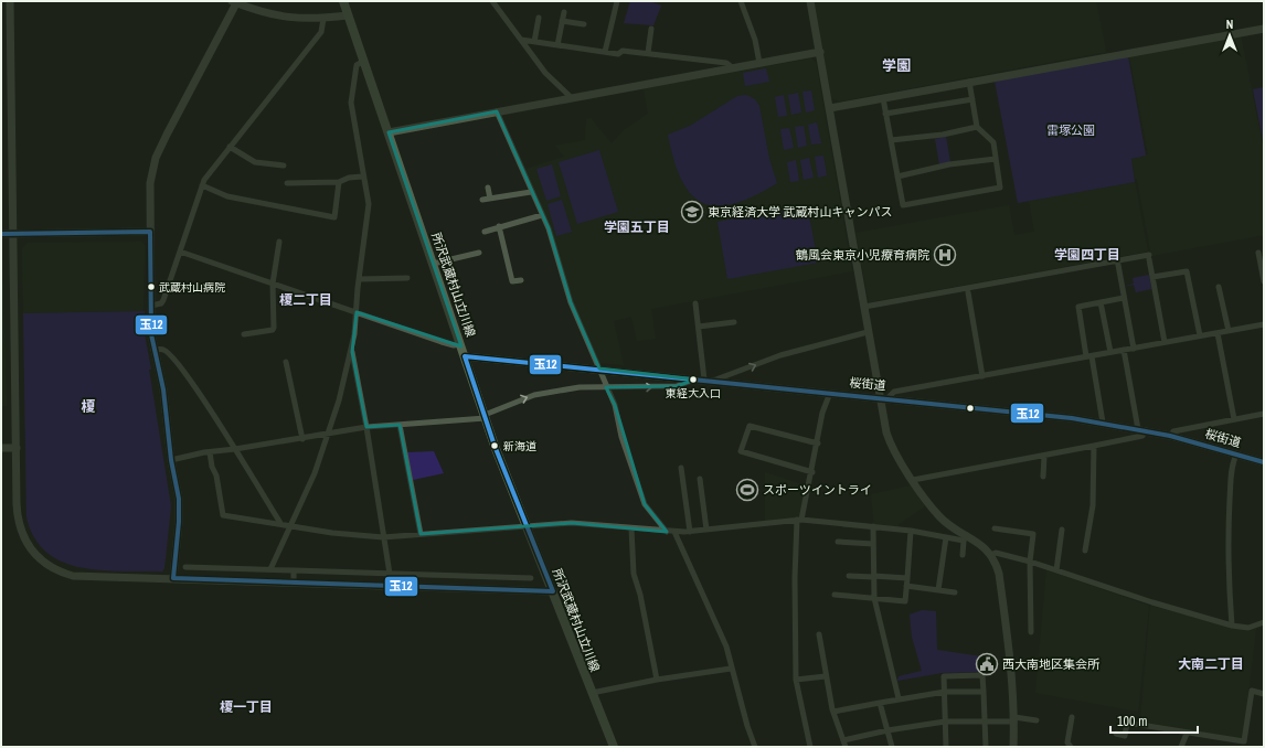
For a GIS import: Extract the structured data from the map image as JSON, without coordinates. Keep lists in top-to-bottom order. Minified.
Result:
{"streets":{"main road":["所沢武蔵村山立川線"],"street":["桜街道"]},"crossings":[["所沢武蔵村山立川線","桜街道"]],"districts":["学園","学園五丁目","学園四丁目","榎二丁目","榎","大南二丁目","榎一丁目"],"parks":["雷塚公園"],"places":{"school or university":["東京経済大学 武蔵村山キャンパス"],"hospital":["鶴風会東京小児療育病院"],"other":["武蔵村山病院","東経大入口","新海道"],"sports":["スポーツイントライ"],"public building":["西大南地区集会所"]},"lines":["transit line 玉12"],"scale_bar":"100 m","north":"top"}
